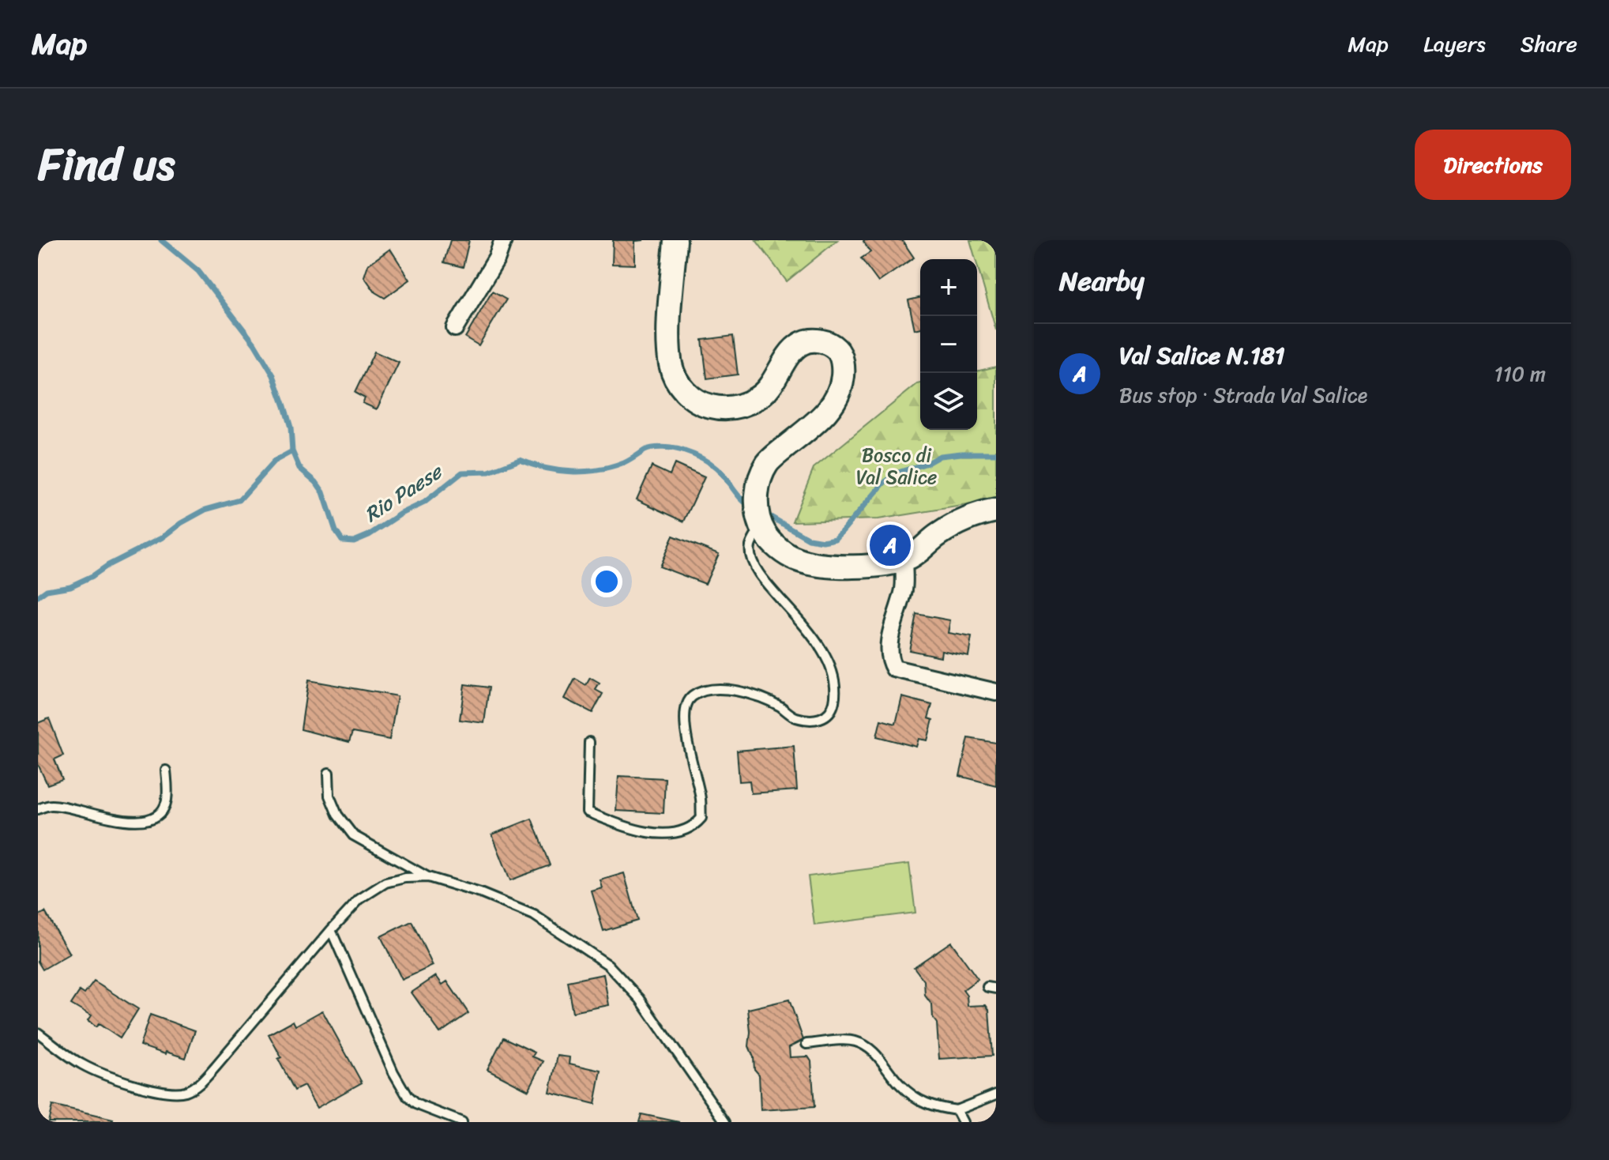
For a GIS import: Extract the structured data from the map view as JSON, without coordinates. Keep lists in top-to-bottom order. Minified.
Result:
{"water":["Rio Paese"],"parks":["Bosco di Val Salice"],"page":{"header":"Map","nav":["Map","Layers","Share"],"title":"Find us","buttons":"Directions","heading":"Nearby","map_buttons":["+","−"],"list":[{"mark":"A","name":"Val Salice N.181","note":"Bus stop · Strada Val Salice","value":"110 m"}],"pins":"A"}}
